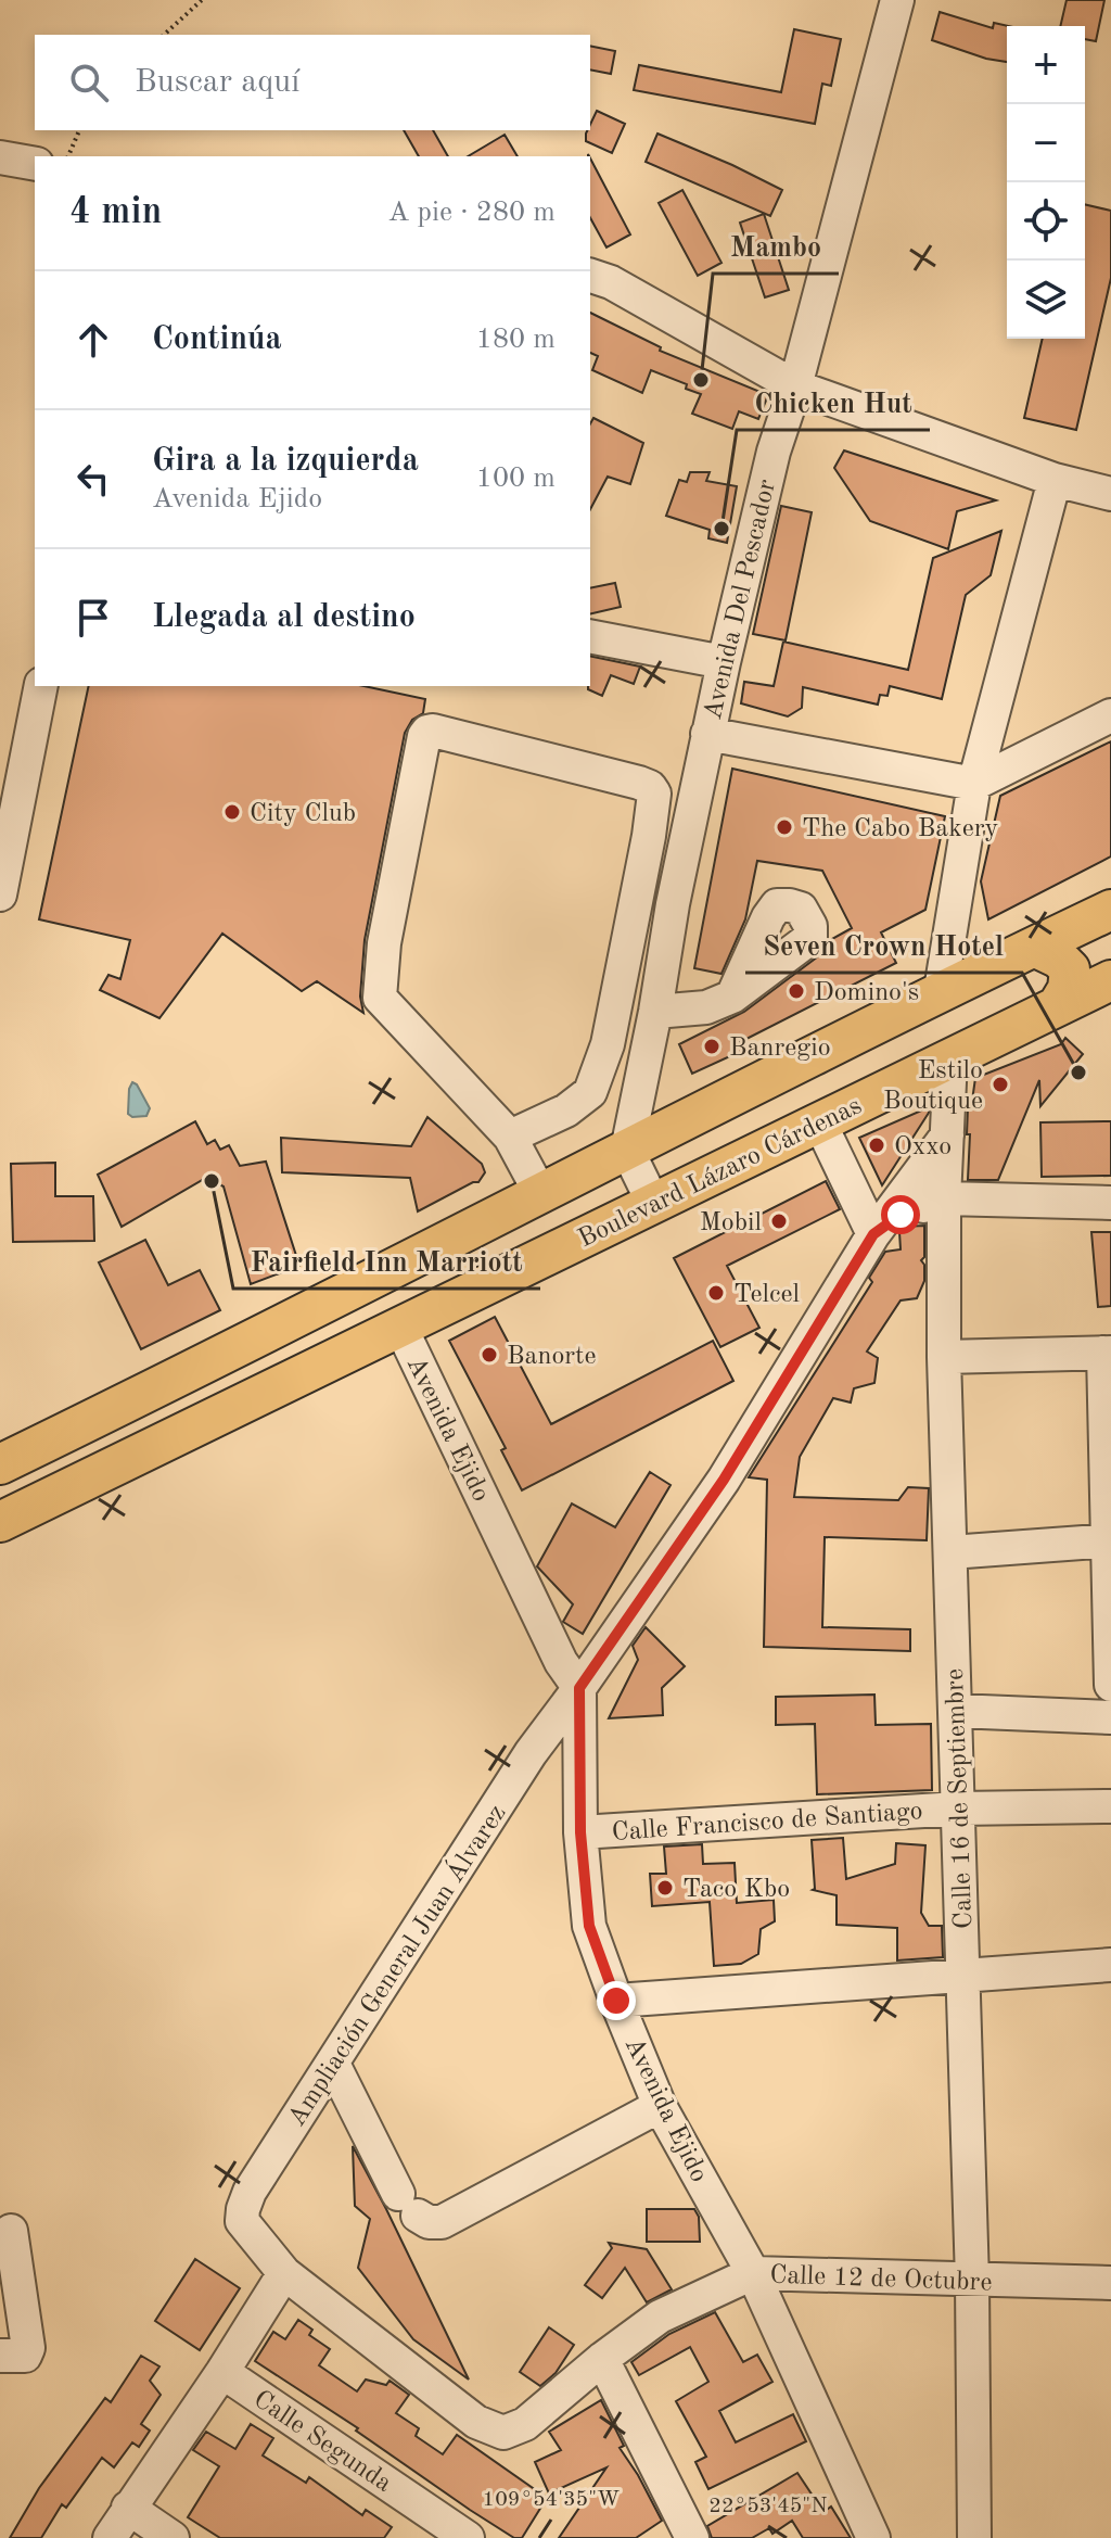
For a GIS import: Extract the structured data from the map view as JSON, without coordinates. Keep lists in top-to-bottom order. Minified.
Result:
{"streets":{"main road":["Boulevard Lázaro Cárdenas"],"street":["Avenida Del Pescador","Avenida Ejido","Calle 16 de Septiembre","Calle Francisco de Santiago","Ampliación General Juan Álvarez","Calle 12 de Octubre","Calle Segunda"]},"crossings":[["Boulevard Lázaro Cárdenas","Avenida Ejido"],["Boulevard Lázaro Cárdenas","Calle 16 de Septiembre"],["Avenida Ejido","Calle Francisco de Santiago"],["Avenida Ejido","Ampliación General Juan Álvarez"],["Avenida Ejido","Calle 12 de Octubre"],["Calle 16 de Septiembre","Calle Francisco de Santiago"],["Calle 16 de Septiembre","Ampliación General Juan Álvarez"],["Calle 16 de Septiembre","Calle 12 de Octubre"],["Ampliación General Juan Álvarez","Calle 12 de Octubre"]],"places":["Mambo","Chicken Hut","City Club","The Cabo Bakery","Domino's","Banregio","Seven Crown Hotel","Estilo Boutique","Oxxo","Fairfield Inn Marriott","Mobil","Telcel","Banorte","Taco Kbo"],"page":{"map_buttons":["+","−"],"search":"Buscar aquí","heading":["4 min","A pie · 280 m"],"list":[["Continúa","180 m"],["Gira a la izquierda","Avenida Ejido","100 m"],"Llegada al destino"]},"coordinates":["109°54'35\"W","22°53'45\"N"]}
